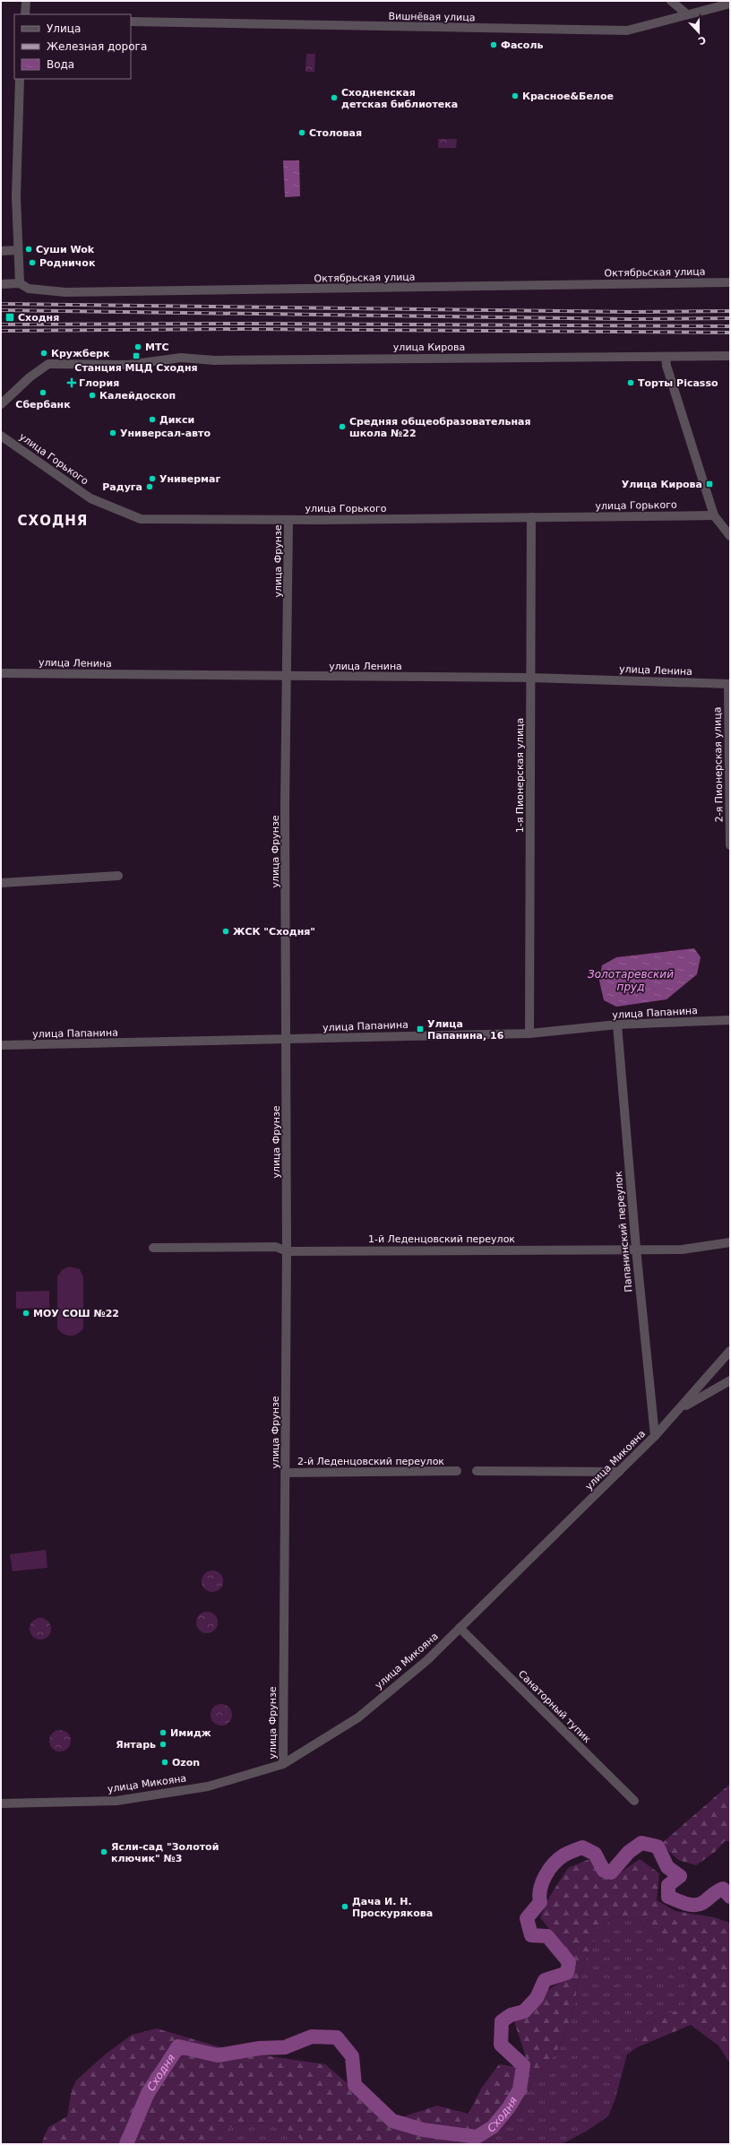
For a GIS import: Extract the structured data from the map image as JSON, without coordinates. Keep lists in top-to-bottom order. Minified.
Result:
{"streets":{"street":["Вишнёвая улица","Октябрьская улица","улица Кирова","улица Горького","улица Фрунзе","улица Ленина","2-я Пионерская улица","1-я Пионерская улица","улица Папанина","Папанинский переулок","1-й Леденцовский переулок","улица Микояна","2-й Леденцовский переулок","Санаторный тупик"]},"crossings":[["улица Горького","улица Фрунзе"],["улица Горького","1-я Пионерская улица"],["улица Фрунзе","улица Ленина"],["улица Фрунзе","улица Папанина"],["улица Фрунзе","1-й Леденцовский переулок"],["улица Фрунзе","улица Микояна"],["улица Фрунзе","2-й Леденцовский переулок"],["улица Ленина","2-я Пионерская улица"],["улица Ленина","1-я Пионерская улица"],["1-я Пионерская улица","улица Папанина"],["улица Папанина","Папанинский переулок"],["Папанинский переулок","1-й Леденцовский переулок"],["Папанинский переулок","улица Микояна"],["улица Микояна","Санаторный тупик"]],"districts":["СХОДНЯ"],"water":["Золотаревский пруд","Сходня"],"places":{"other":["Фасоль","Красное&Белое","Сходненская детская библиотека","Столовая","Суши Wok","Родничок","МТС","Кружберк","Торты Picasso","Сбербанк","Калейдоскоп","Дикси","Средняя общеобразовательная школа №22","Универсал-авто","Универмаг","Радуга","ЖСК \"Сходня\"","МОУ СОШ №22","Имидж","Янтарь","Ozon","Ясли-сад \"Золотой ключик\" №3","Дача И. Н. Проскурякова"],"transit":["Сходня","Станция МЦД Сходня","Улица Кирова","Улица Папанина, 16"],"health":["Глория"]},"legend":["Улица","Железная дорога","Вода"],"north":"bottom"}
